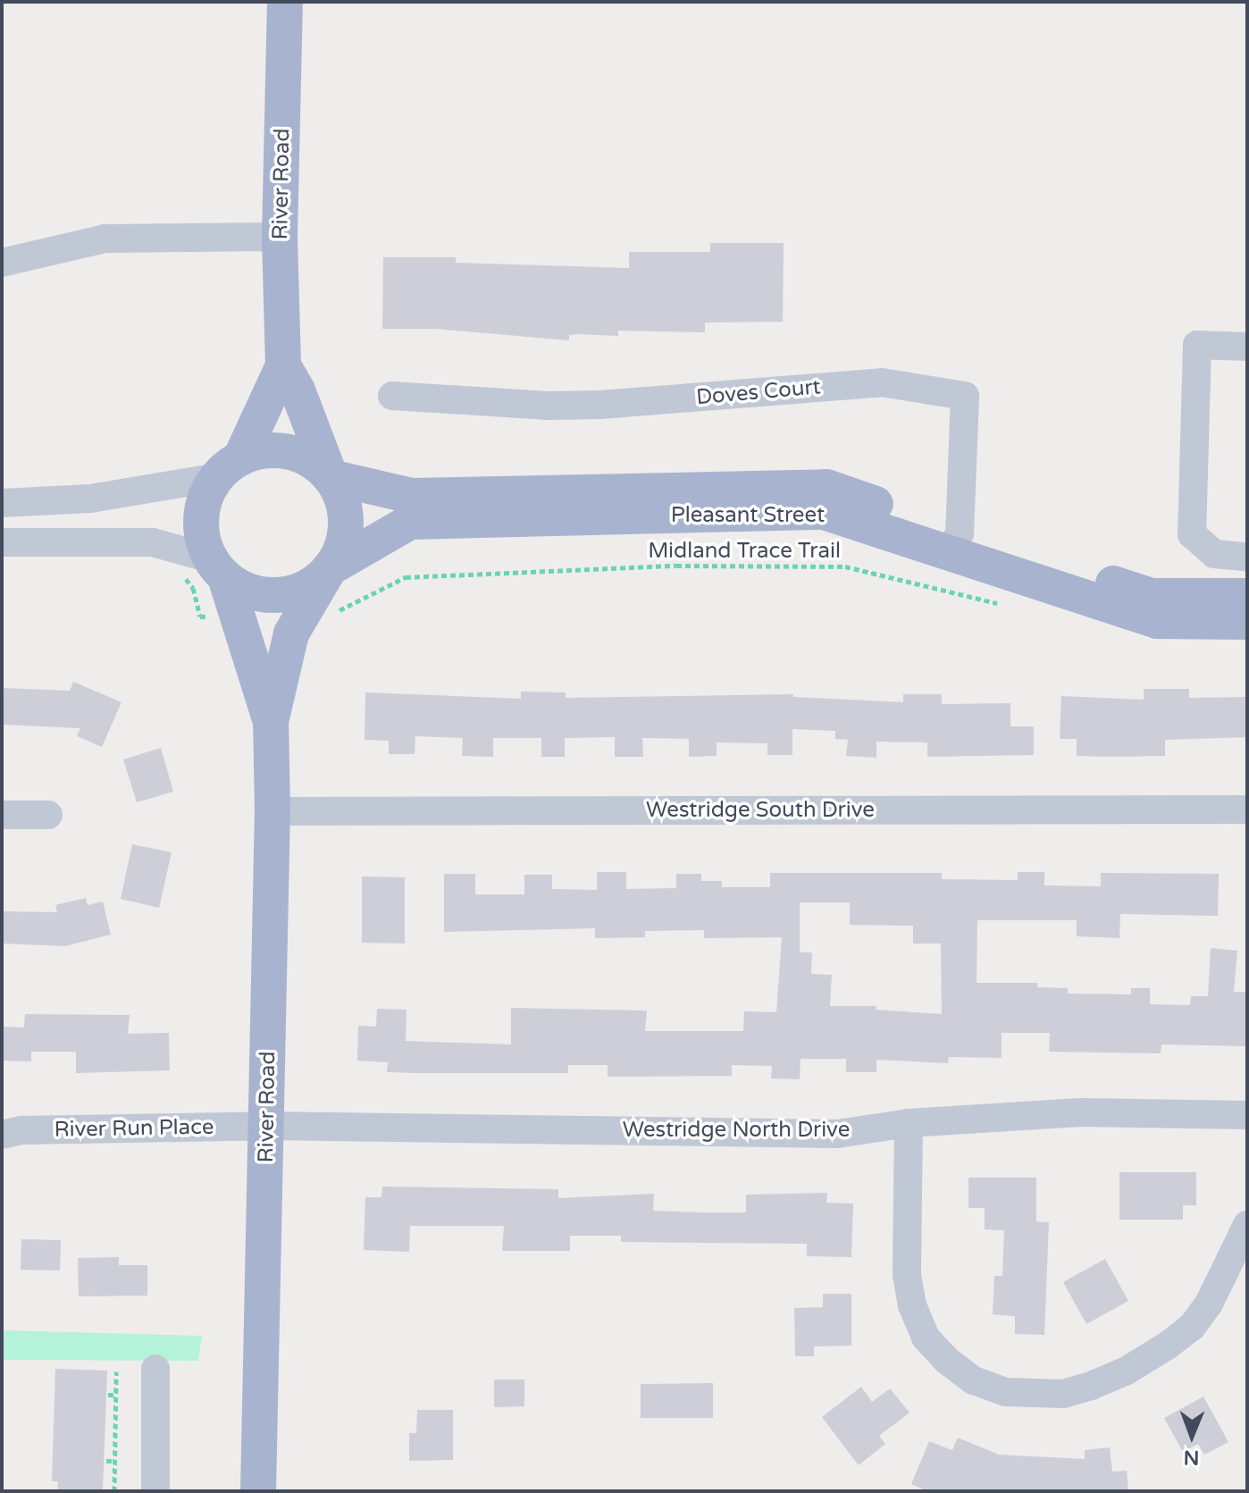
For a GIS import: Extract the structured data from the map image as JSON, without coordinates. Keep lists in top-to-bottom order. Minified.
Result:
{"streets":{"main road":["River Road","Pleasant Street"],"street":["Doves Court","Westridge South Drive","River Run Place","Westridge North Drive"],"path":["Midland Trace Trail"]},"crossings":[["River Road","Pleasant Street"],["River Road","Midland Trace Trail"],["River Road","Westridge South Drive"],["River Road","River Run Place"],["River Road","Westridge North Drive"],["Doves Court","Pleasant Street"],["River Run Place","Westridge North Drive"]],"north":"bottom"}
